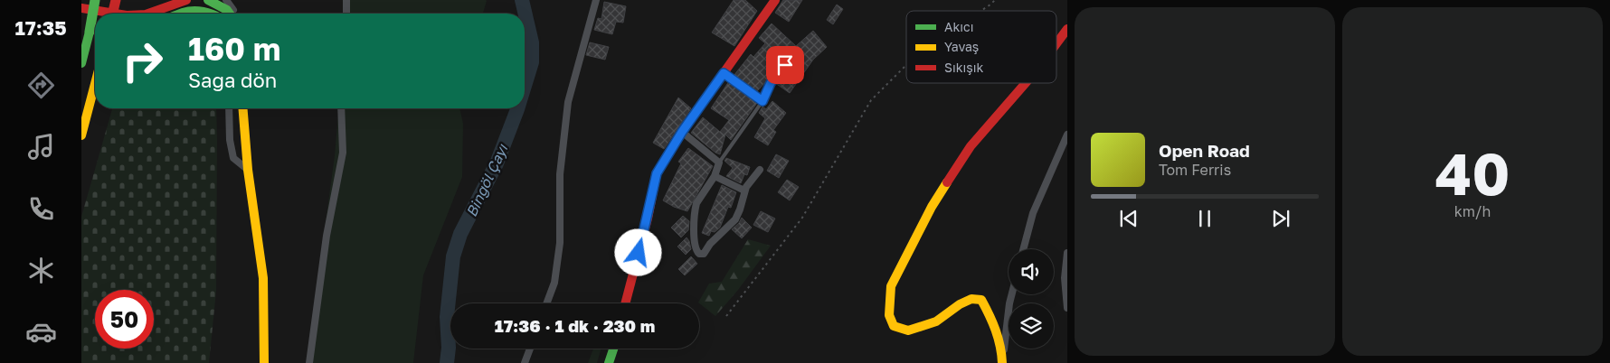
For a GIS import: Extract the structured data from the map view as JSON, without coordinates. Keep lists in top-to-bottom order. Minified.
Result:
{"water":["Bingöl Çayı"],"legend":["Akıcı","Yavaş","Sıkışık"],"page":{"tabs":"17:35","tile":["40","km/h"],"turn":["160 m","Sağa dön"],"song":["Open Road","Tom Ferris"],"limit":"50","trip":"17:36 · 1 dk · 230 m"}}
